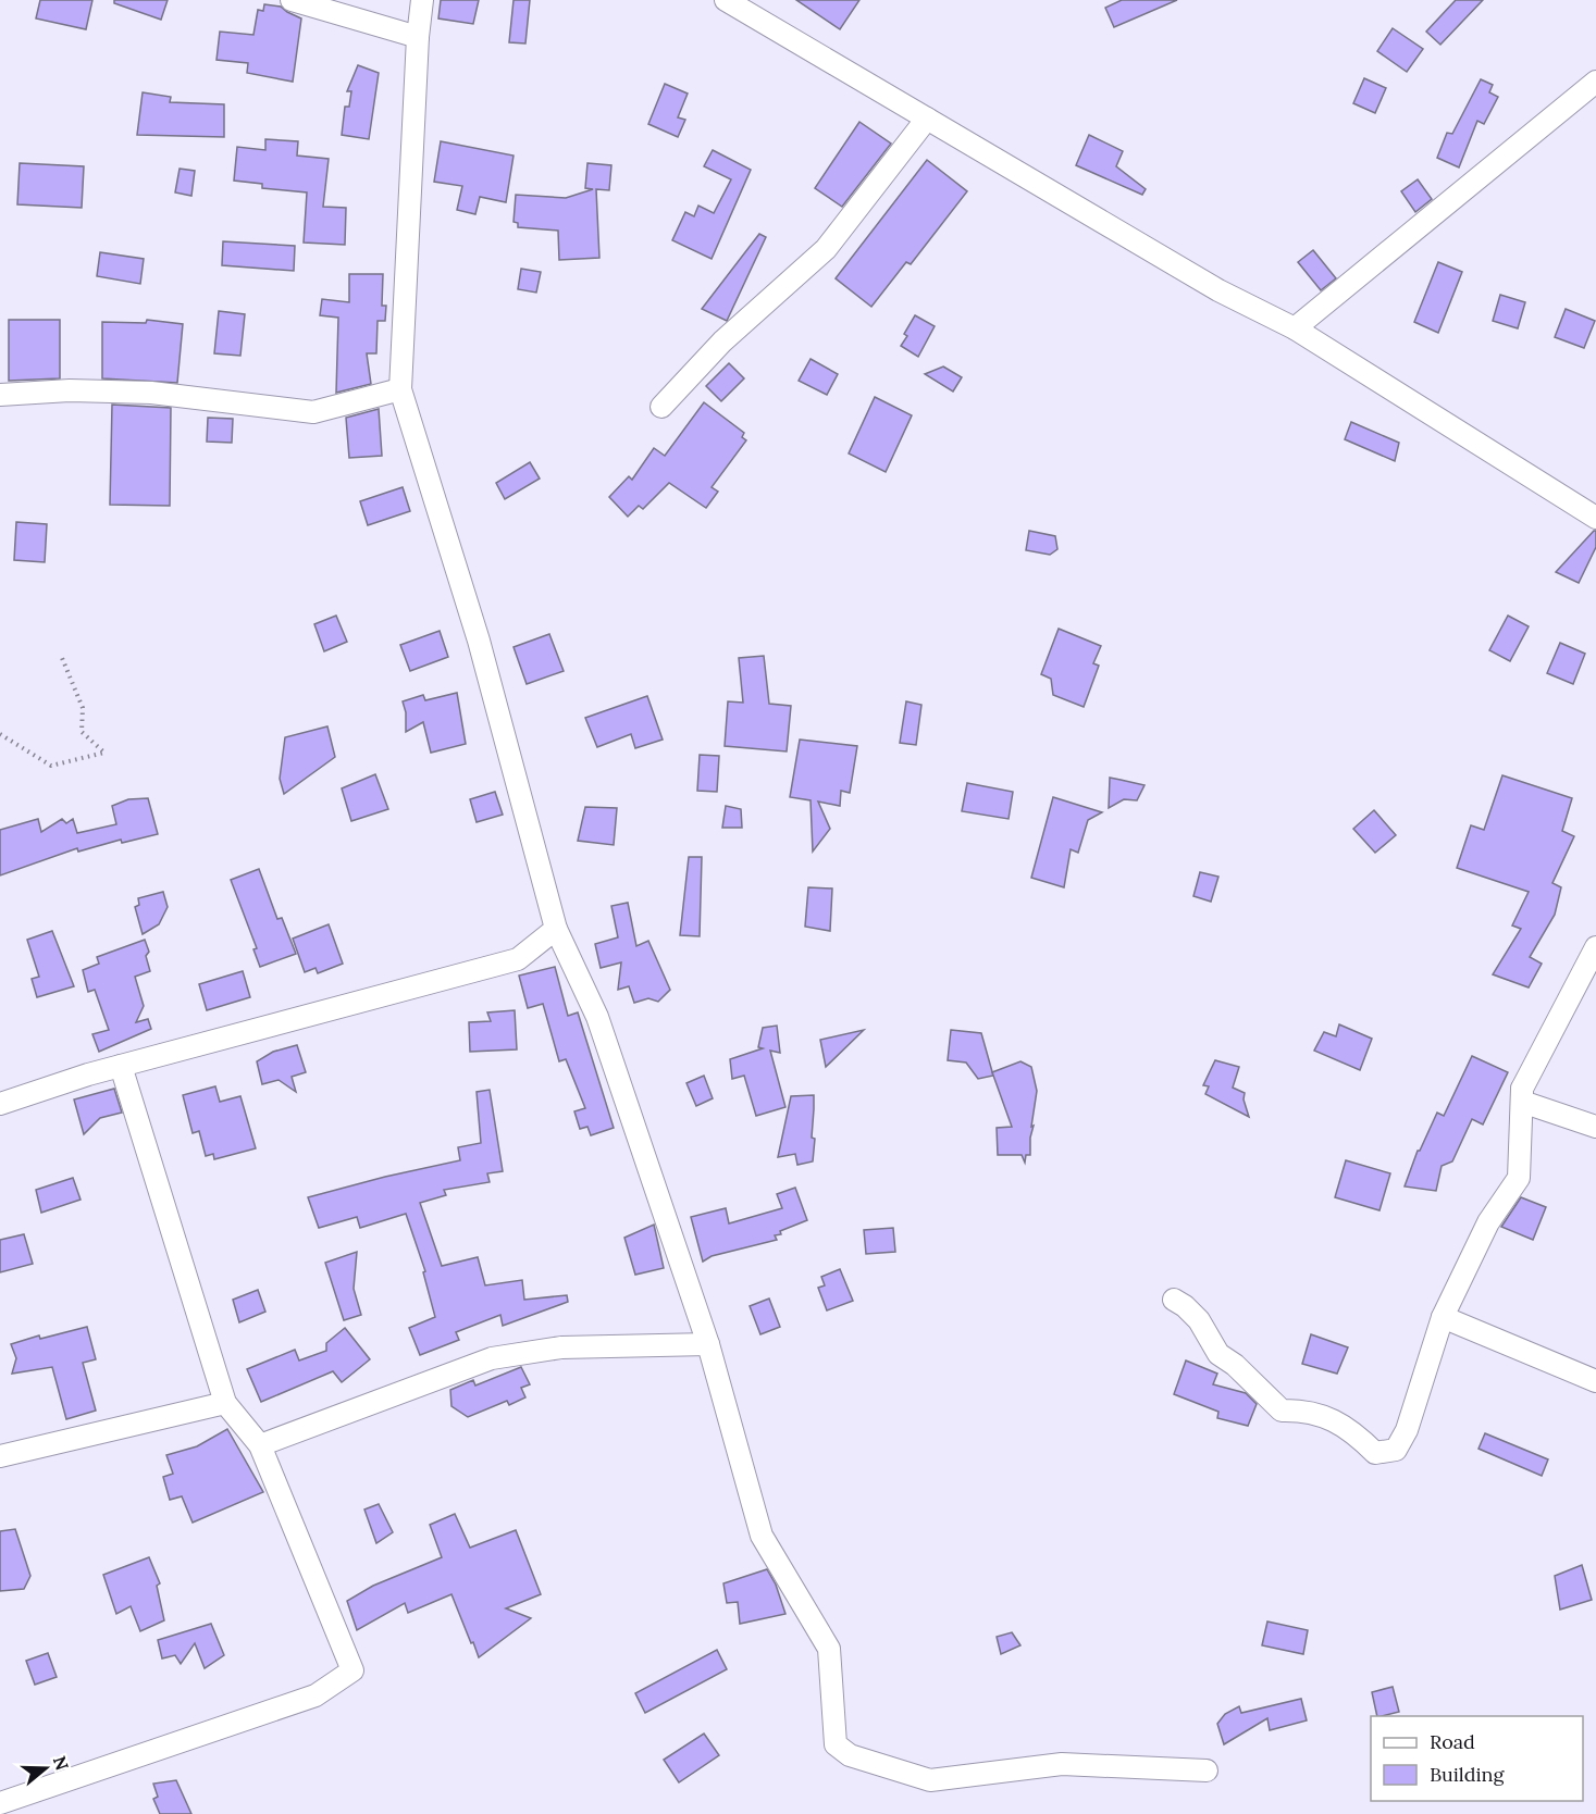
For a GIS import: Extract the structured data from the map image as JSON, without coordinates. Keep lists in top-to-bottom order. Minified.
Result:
{"legend":["Road","Building"],"north":"right"}
